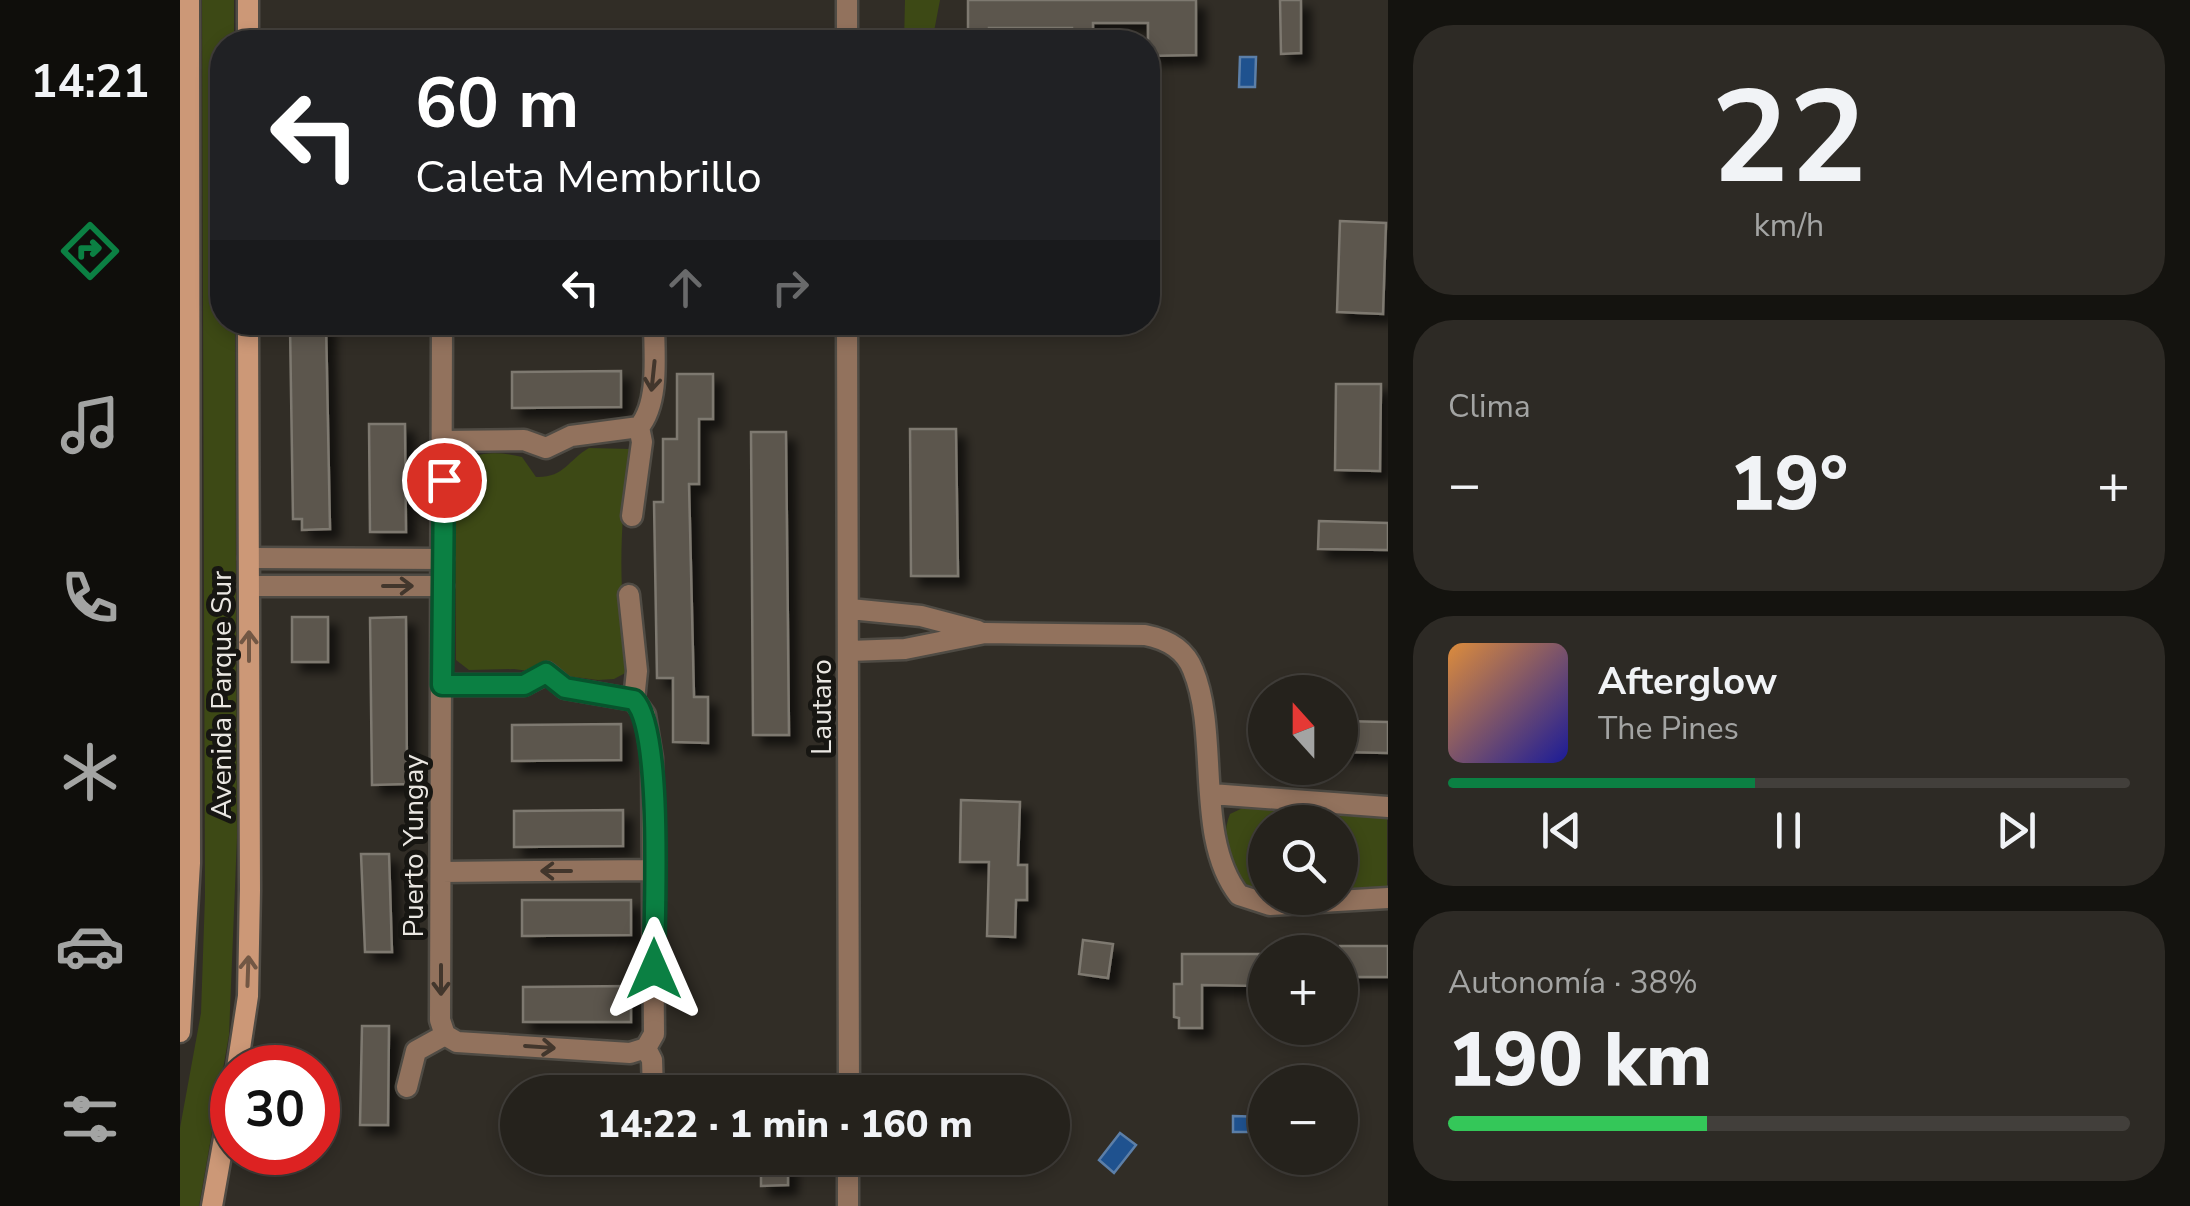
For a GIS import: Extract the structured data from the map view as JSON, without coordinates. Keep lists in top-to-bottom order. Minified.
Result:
{"streets":{"street":["Avenida Parque Sur","Lautaro","Puerto Yungay"]},"north":"top","page":{"tabs":"14:21","tile":[["22","km/h"],"Clima",["Autonomía · 38%","190 km"]],"turn":["60 m","Caleta Membrillo"],"heat":["−","19°","+"],"song":["Afterglow","The Pines"],"map_buttons":["+","−"],"limit":"30","trip":"14:22 · 1 min · 160 m"}}
